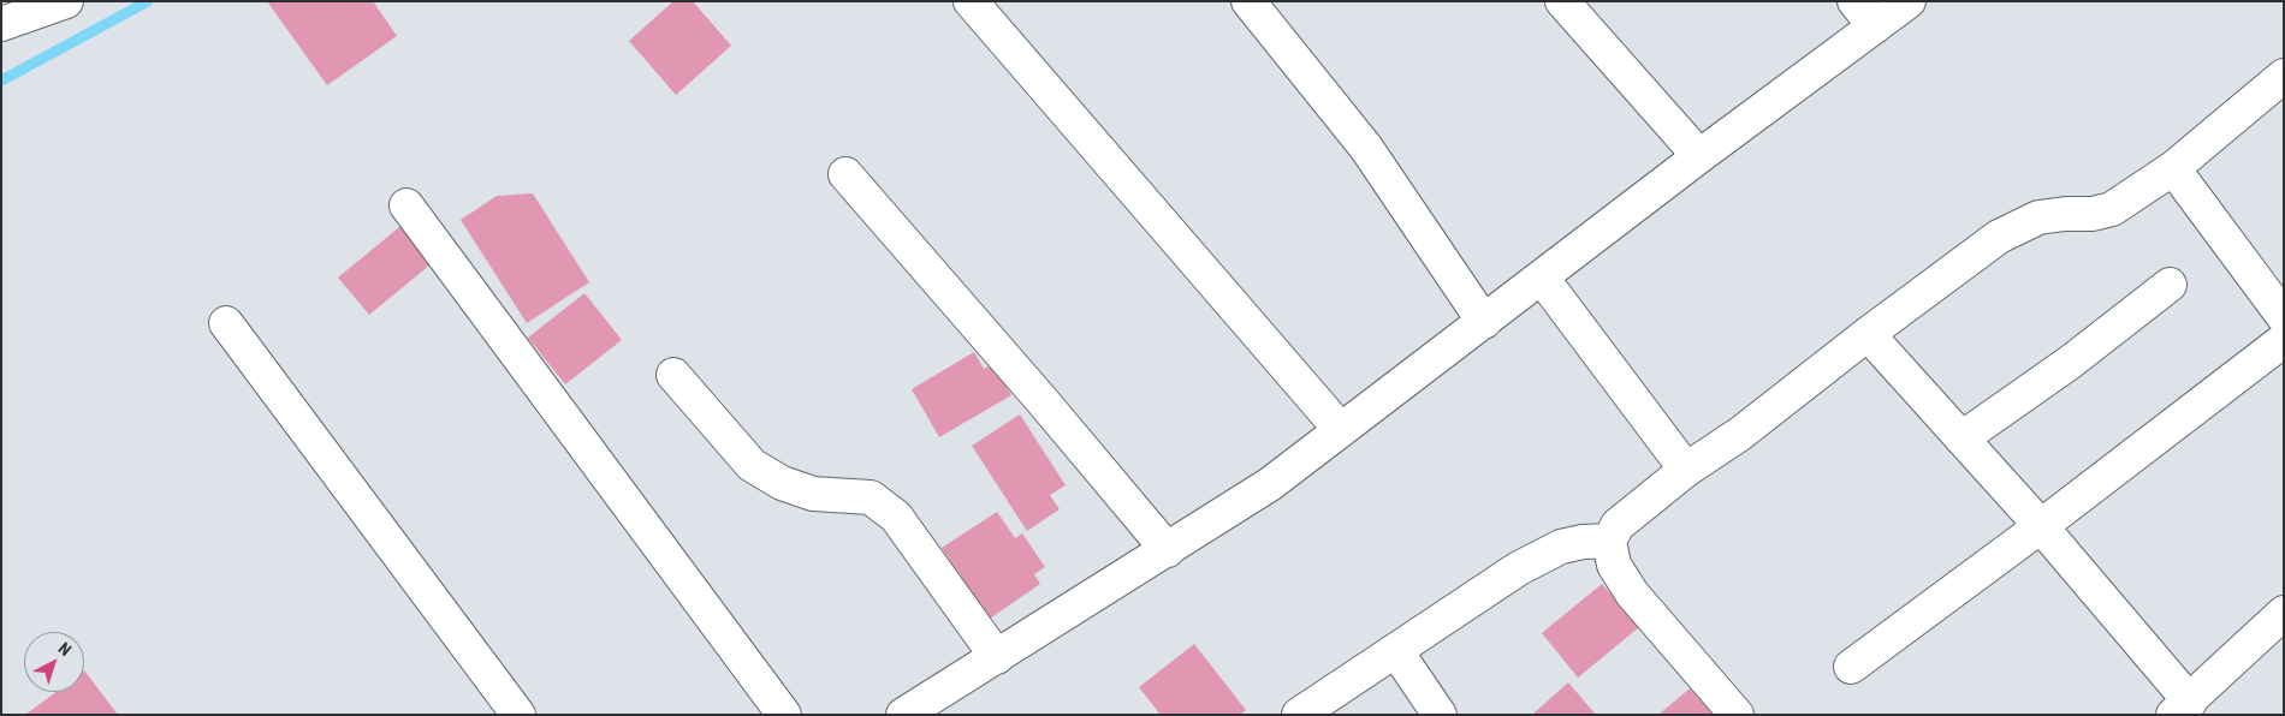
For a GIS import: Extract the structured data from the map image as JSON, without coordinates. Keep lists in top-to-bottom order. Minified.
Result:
{"north":"top right"}
